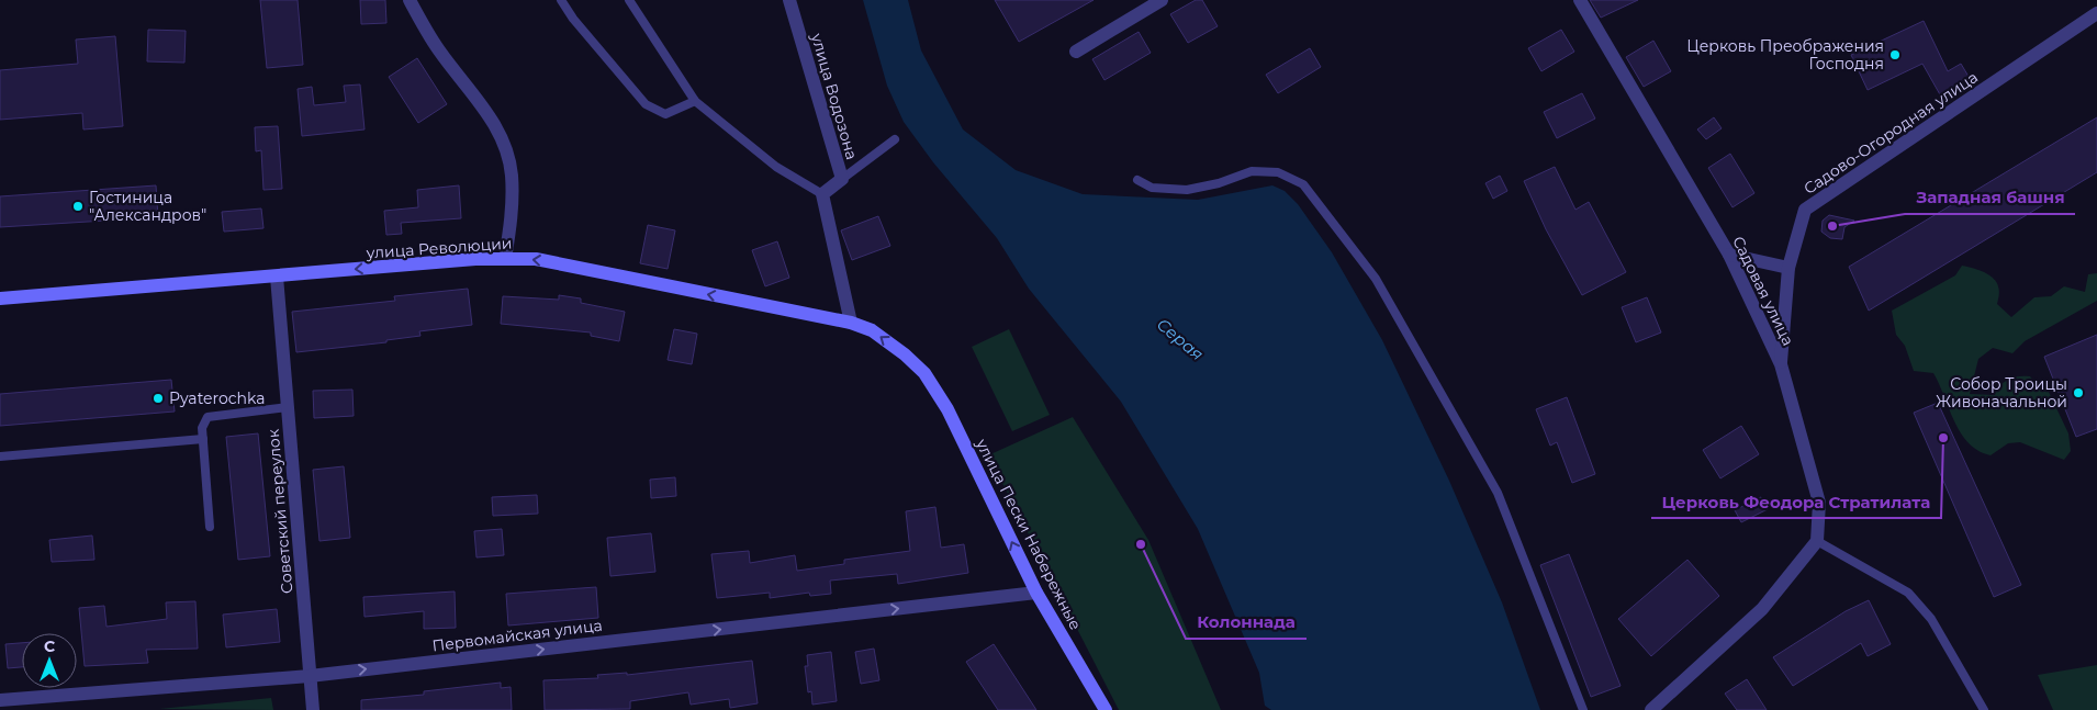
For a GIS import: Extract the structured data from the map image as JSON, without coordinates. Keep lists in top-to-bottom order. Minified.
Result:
{"streets":{"main road":["улица Революции","улица Пески Набережные"],"street":["улица Водозона","Садово-Огородная улица","Садовая улица","Советский переулок","Первомайская улица"]},"crossings":[["Садово-Огородная улица","Садовая улица"],["улица Революции","Советский переулок"],["улица Революции","улица Пески Набережные"],["Советский переулок","Первомайская улица"],["улица Пески Набережные","Первомайская улица"]],"one_way":["улица Революции","улица Пески Набережные","Первомайская улица"],"water":["Серая"],"places":["Церковь Преображения Господня","Гостиница \"Александров\"","Западная башня","Собор Троицы Живоначальной","Pyaterochka","Церковь Феодора Стратилата","Колоннада"],"north":"top"}
